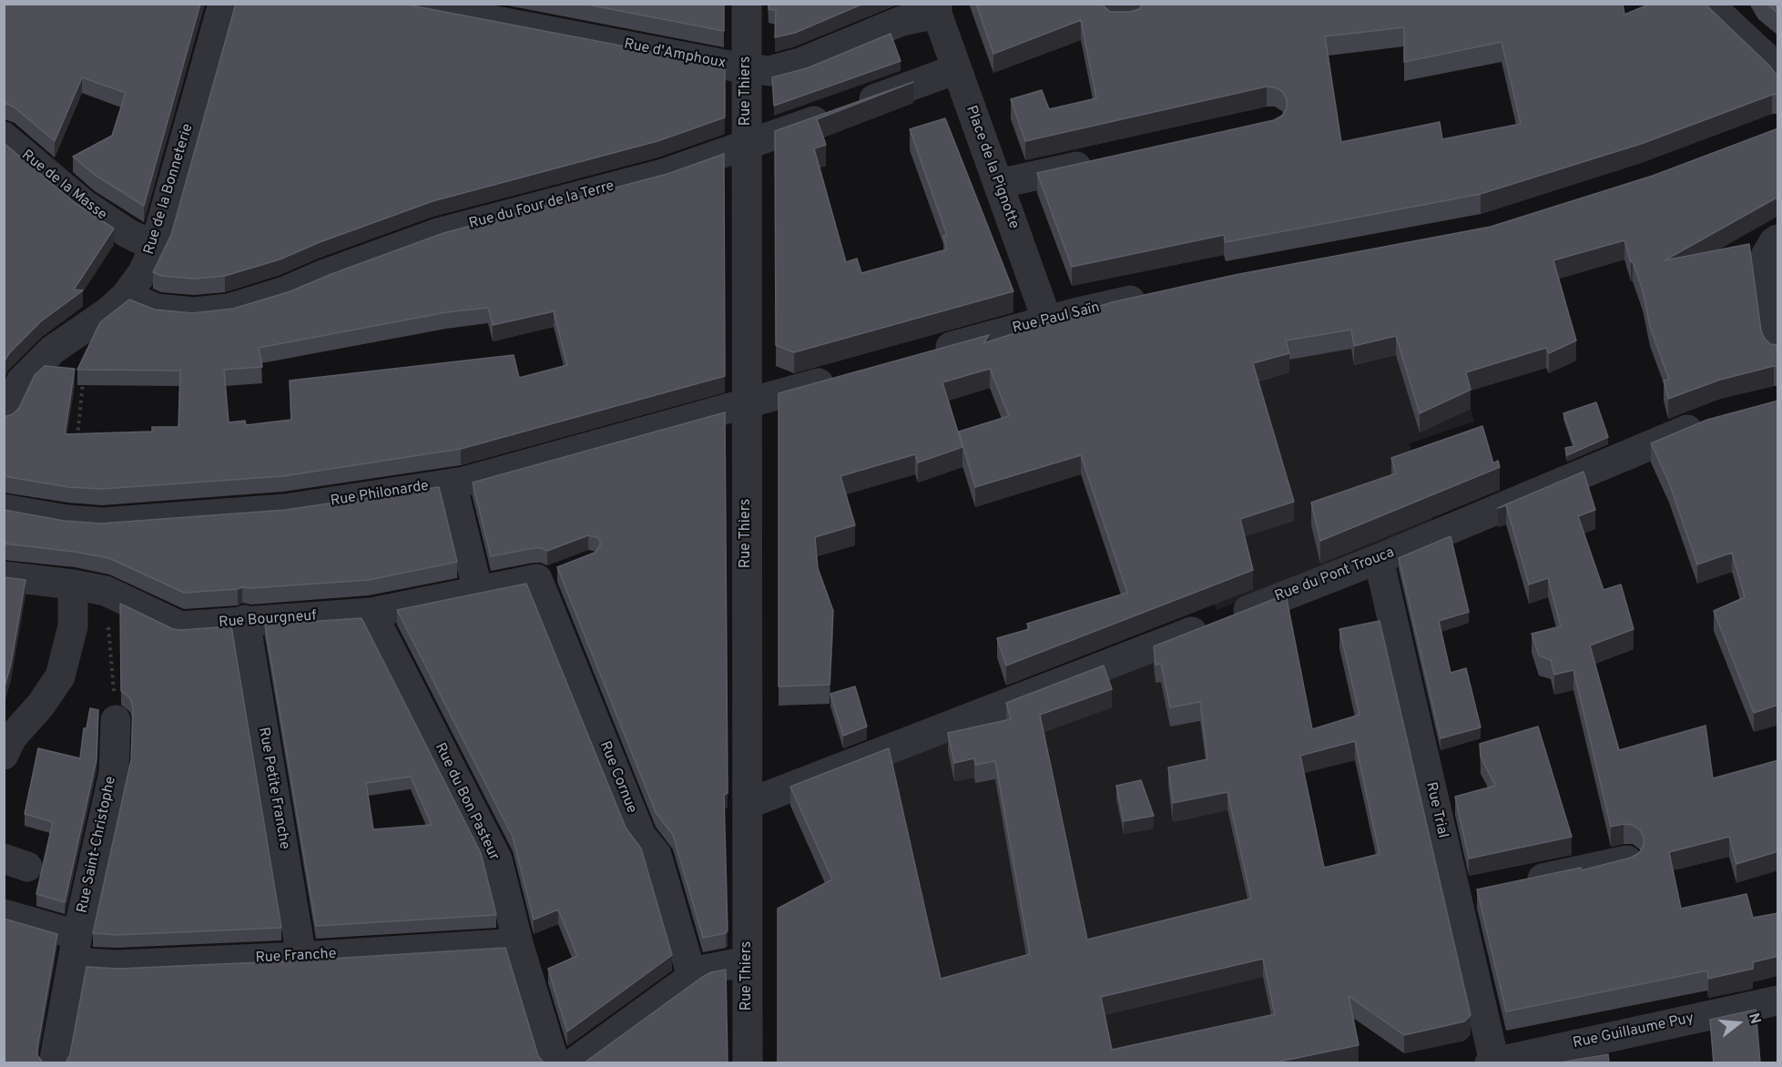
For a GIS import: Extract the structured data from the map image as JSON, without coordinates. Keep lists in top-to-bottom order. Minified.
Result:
{"streets":{"street":["Rue d'Amphoux","Rue Thiers","Place de la Pignotte","Rue de la Masse","Rue de la Bonneterie","Rue du Four de la Terre","Rue Paul Saïn","Rue Philonarde","Rue du Pont Trouca","Rue Bourgneuf","Rue Cornue","Rue Petite Franche","Rue du Bon Pasteur","Rue Trial","Rue Saint-Christophe","Rue Franche","Rue Guillaume Puy"]},"crossings":[["Rue d'Amphoux","Rue Thiers"],["Rue d'Amphoux","Place de la Pignotte"],["Rue Thiers","Rue du Four de la Terre"],["Rue Thiers","Rue Philonarde"],["Rue Thiers","Rue du Pont Trouca"],["Place de la Pignotte","Rue du Four de la Terre"],["Place de la Pignotte","Rue Paul Saïn"],["Rue de la Masse","Rue de la Bonneterie"],["Rue de la Bonneterie","Rue du Four de la Terre"],["Rue du Pont Trouca","Rue Trial"],["Rue Bourgneuf","Rue Cornue"],["Rue Bourgneuf","Rue Petite Franche"],["Rue Bourgneuf","Rue du Bon Pasteur"],["Rue Petite Franche","Rue Franche"],["Rue du Bon Pasteur","Rue Franche"],["Rue Trial","Rue Guillaume Puy"],["Rue Saint-Christophe","Rue Franche"]],"north":"right"}
